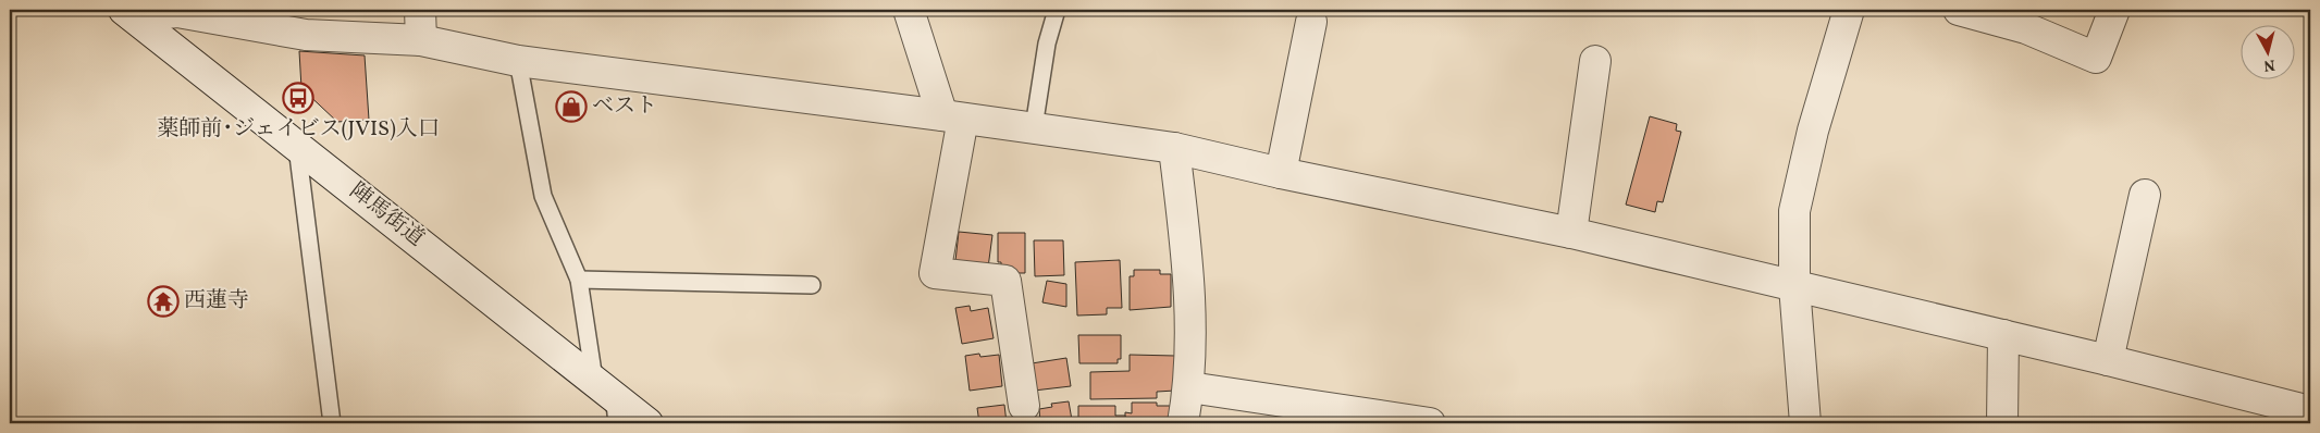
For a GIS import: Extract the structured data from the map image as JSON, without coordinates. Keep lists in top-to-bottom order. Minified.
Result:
{"streets":{"street":["陣馬街道"]},"places":{"bus stop":["薬師前･ジェイビス(JVIS)入口"],"shop":["ベスト"],"temple":["西蓮寺"]},"north":"bottom"}
